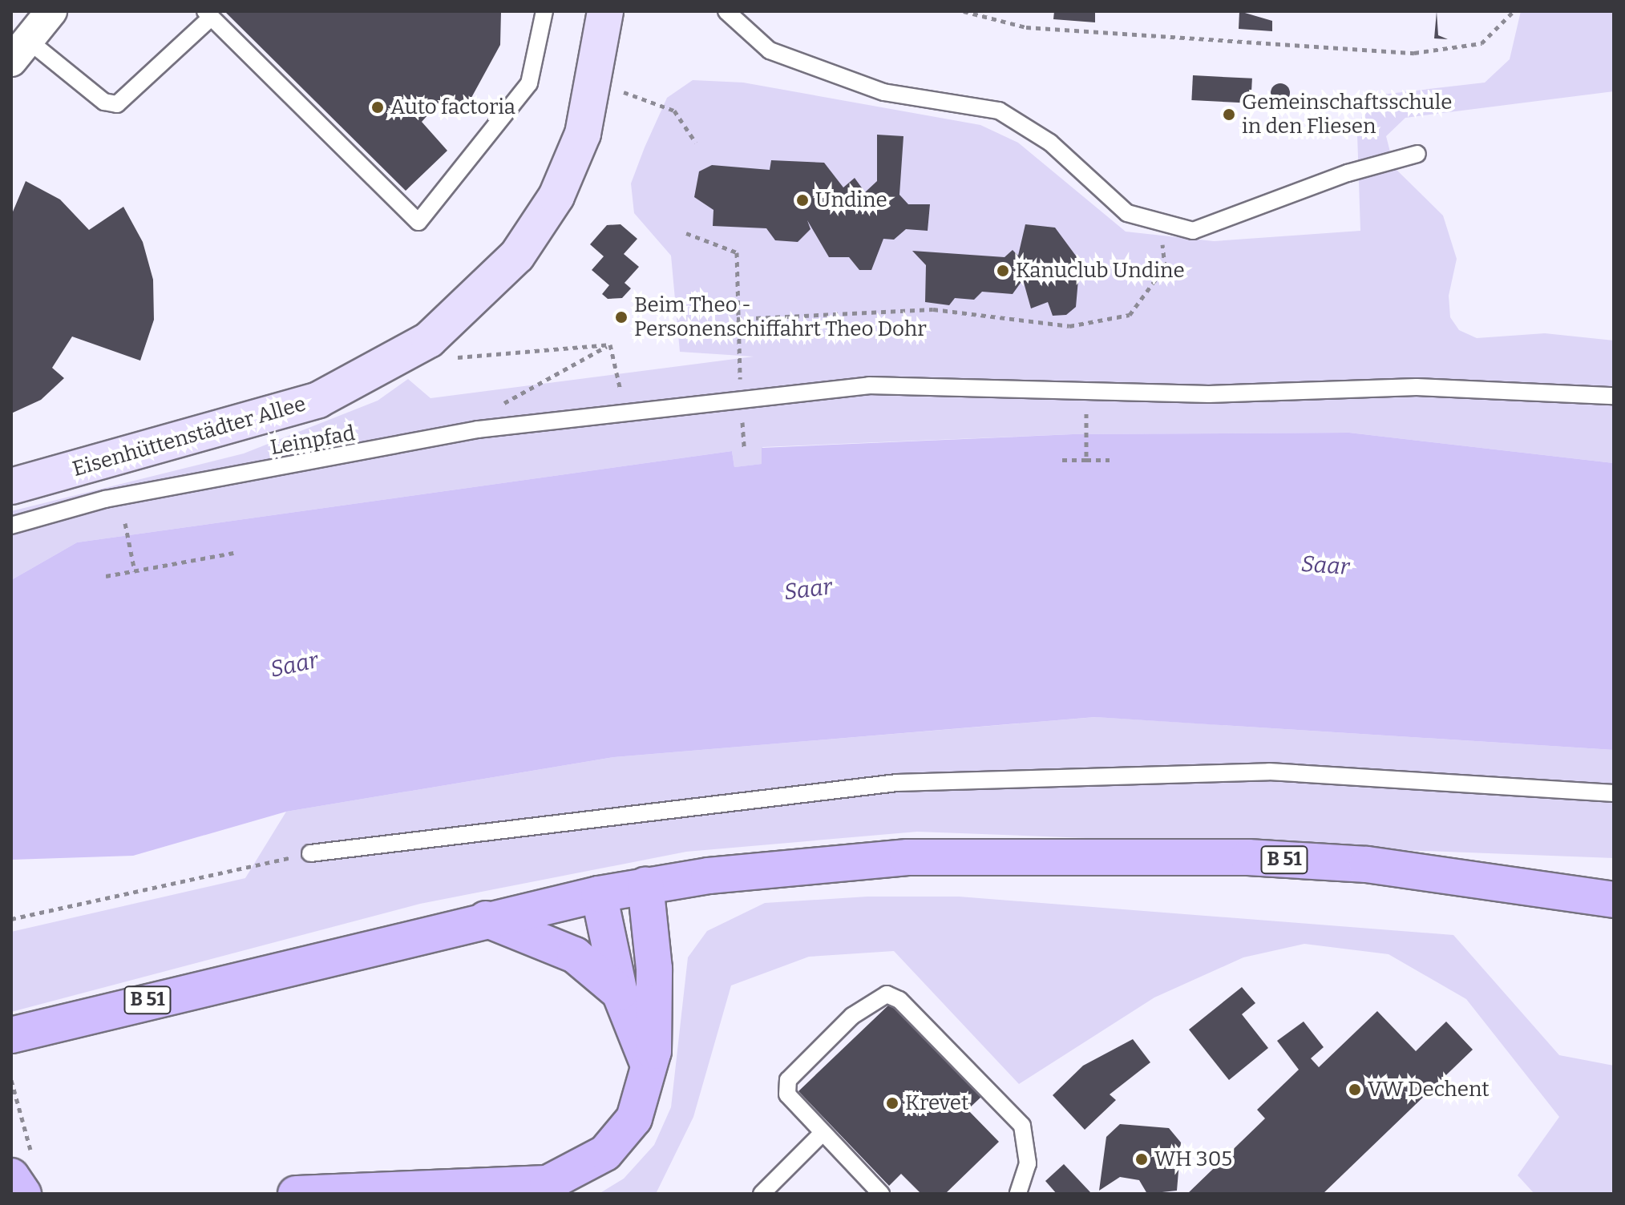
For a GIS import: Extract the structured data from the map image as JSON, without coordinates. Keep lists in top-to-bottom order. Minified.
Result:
{"streets":{"main road":["B 51"],"street":["Eisenhüttenstädter Allee"],"lane":["Leinpfad"]},"water":["Saar"],"places":["Auto factoria","Gemeinschaftsschule in den Fliesen","Undine","Kanuclub Undine","Beim Theo - Personenschiffahrt Theo Dohr","VW Dechent","Krevet","WH 305"]}
